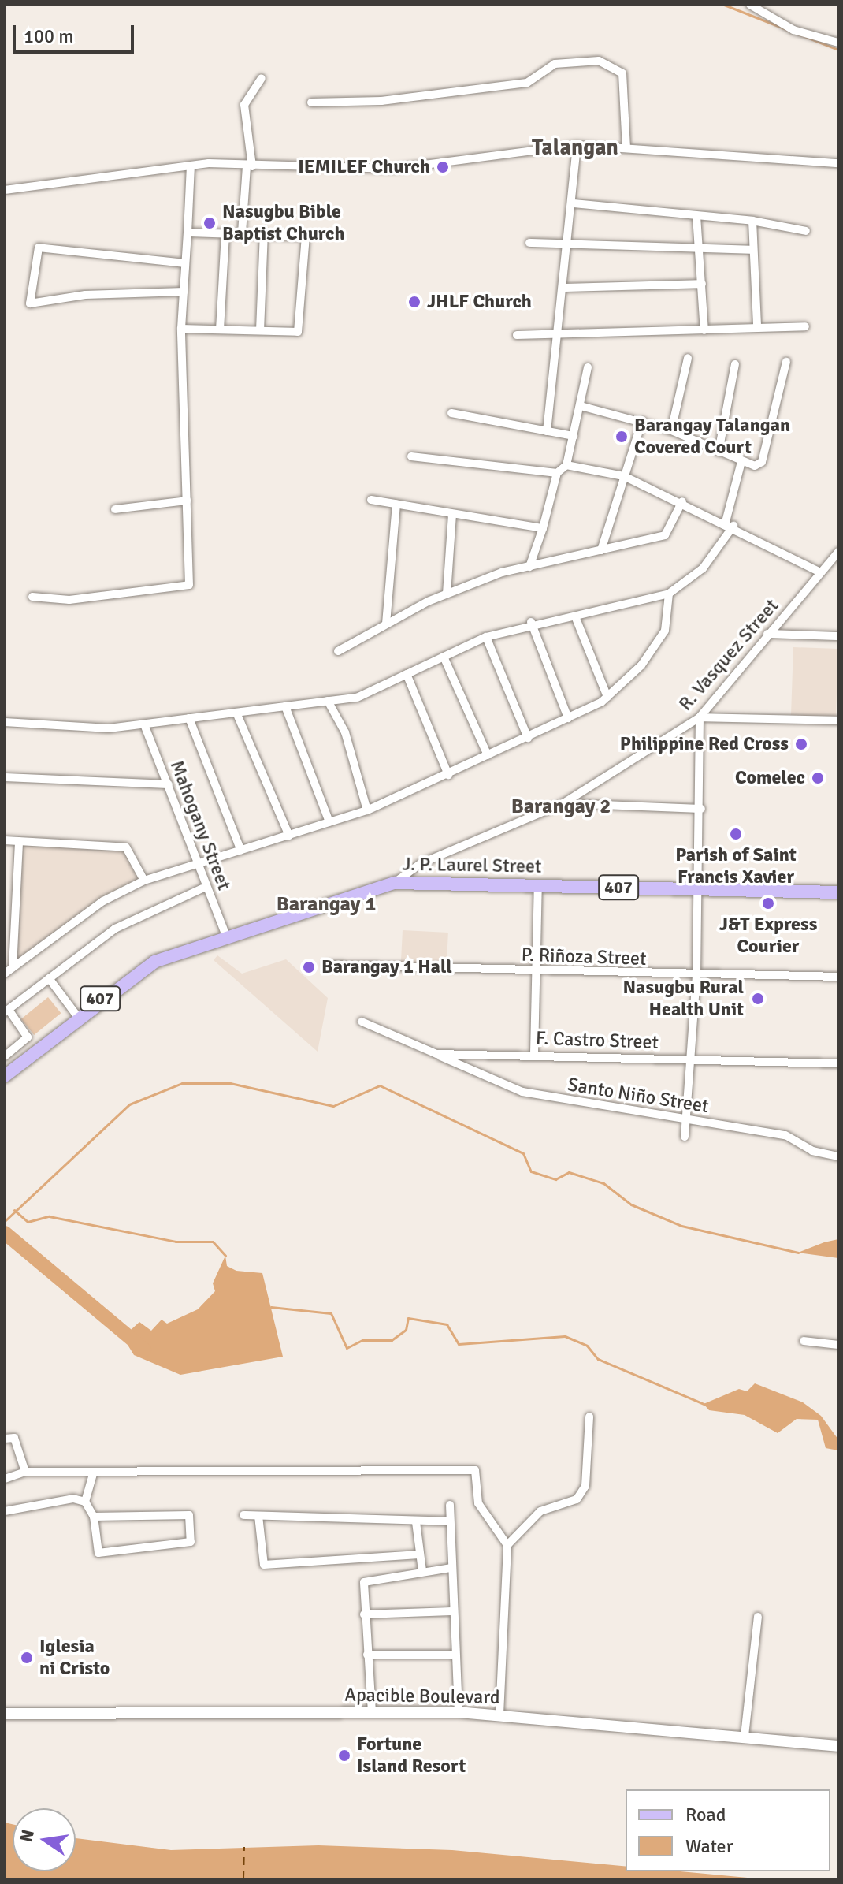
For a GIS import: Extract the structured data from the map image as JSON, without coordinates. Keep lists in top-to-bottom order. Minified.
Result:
{"streets":{"main road":["J. P. Laurel Street","407"],"street":["R. Vasquez Street","Mahogany Street","P. Riñoza Street","F. Castro Street","Santo Niño Street","Apacible Boulevard"]},"crossings":[["R. Vasquez Street","J. P. Laurel Street"],["Mahogany Street","J. P. Laurel Street"],["F. Castro Street","Santo Niño Street"]],"districts":["Talangan","Barangay 2","Barangay 1"],"places":["IEMILEF Church","Nasugbu Bible Baptist Church","JHLF Church","Barangay Talangan Covered Court","Philippine Red Cross","Comelec","Parish of Saint Francis Xavier","J&T Express Courier","Barangay 1 Hall","Nasugbu Rural Health Unit","Iglesia ni Cristo","Fortune Island Resort"],"legend":["Road","Water"],"scale_bar":"100 m","north":"left"}
